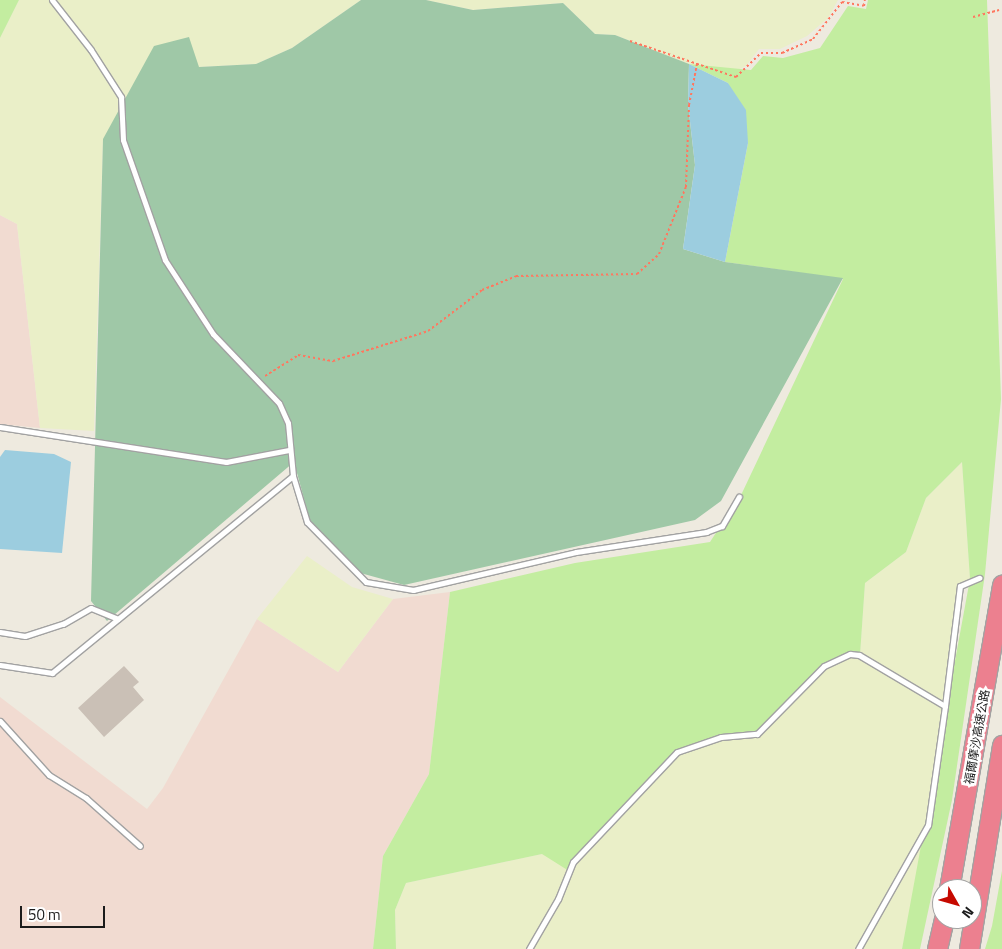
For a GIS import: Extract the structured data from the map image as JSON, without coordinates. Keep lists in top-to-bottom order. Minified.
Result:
{"streets":{"highway":["福爾摩沙高速公路"]},"scale_bar":"50 m","north":"bottom right"}
